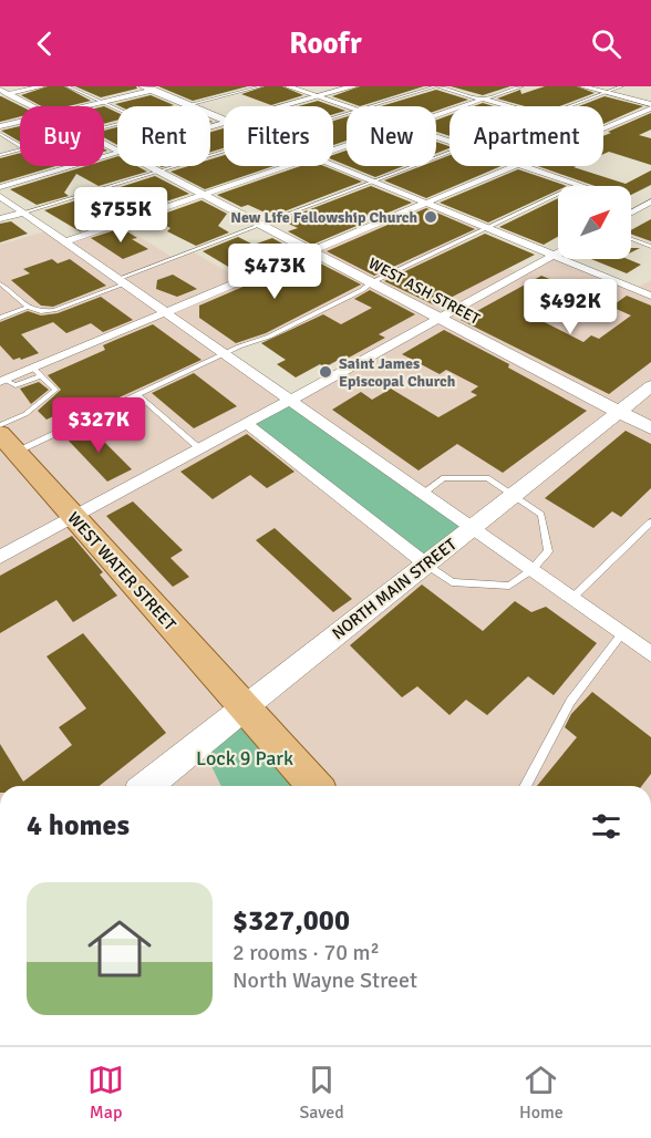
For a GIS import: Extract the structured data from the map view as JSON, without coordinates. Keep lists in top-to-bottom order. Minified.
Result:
{"streets":{"main road":["WEST WATER STREET","NORTH MAIN STREET"],"street":["WEST ASH STREET"]},"crossings":[["WEST ASH STREET","NORTH MAIN STREET"],["WEST WATER STREET","NORTH MAIN STREET"]],"parks":["Lock 9 Park"],"places":["New Life Fellowship Church","Saint James Episcopal Church"],"north":"top right","page":{"header":"Roofr","chip":["Buy","Rent","Filters","New","Apartment"],"price":["$755K","$473K","$492K","$327K"],"heading":"4 homes","list":[{"name":"$327,000","note":"2 rooms · 70 m² · North Wayne Street"}],"tabs":["Map","Saved","Home"]}}
